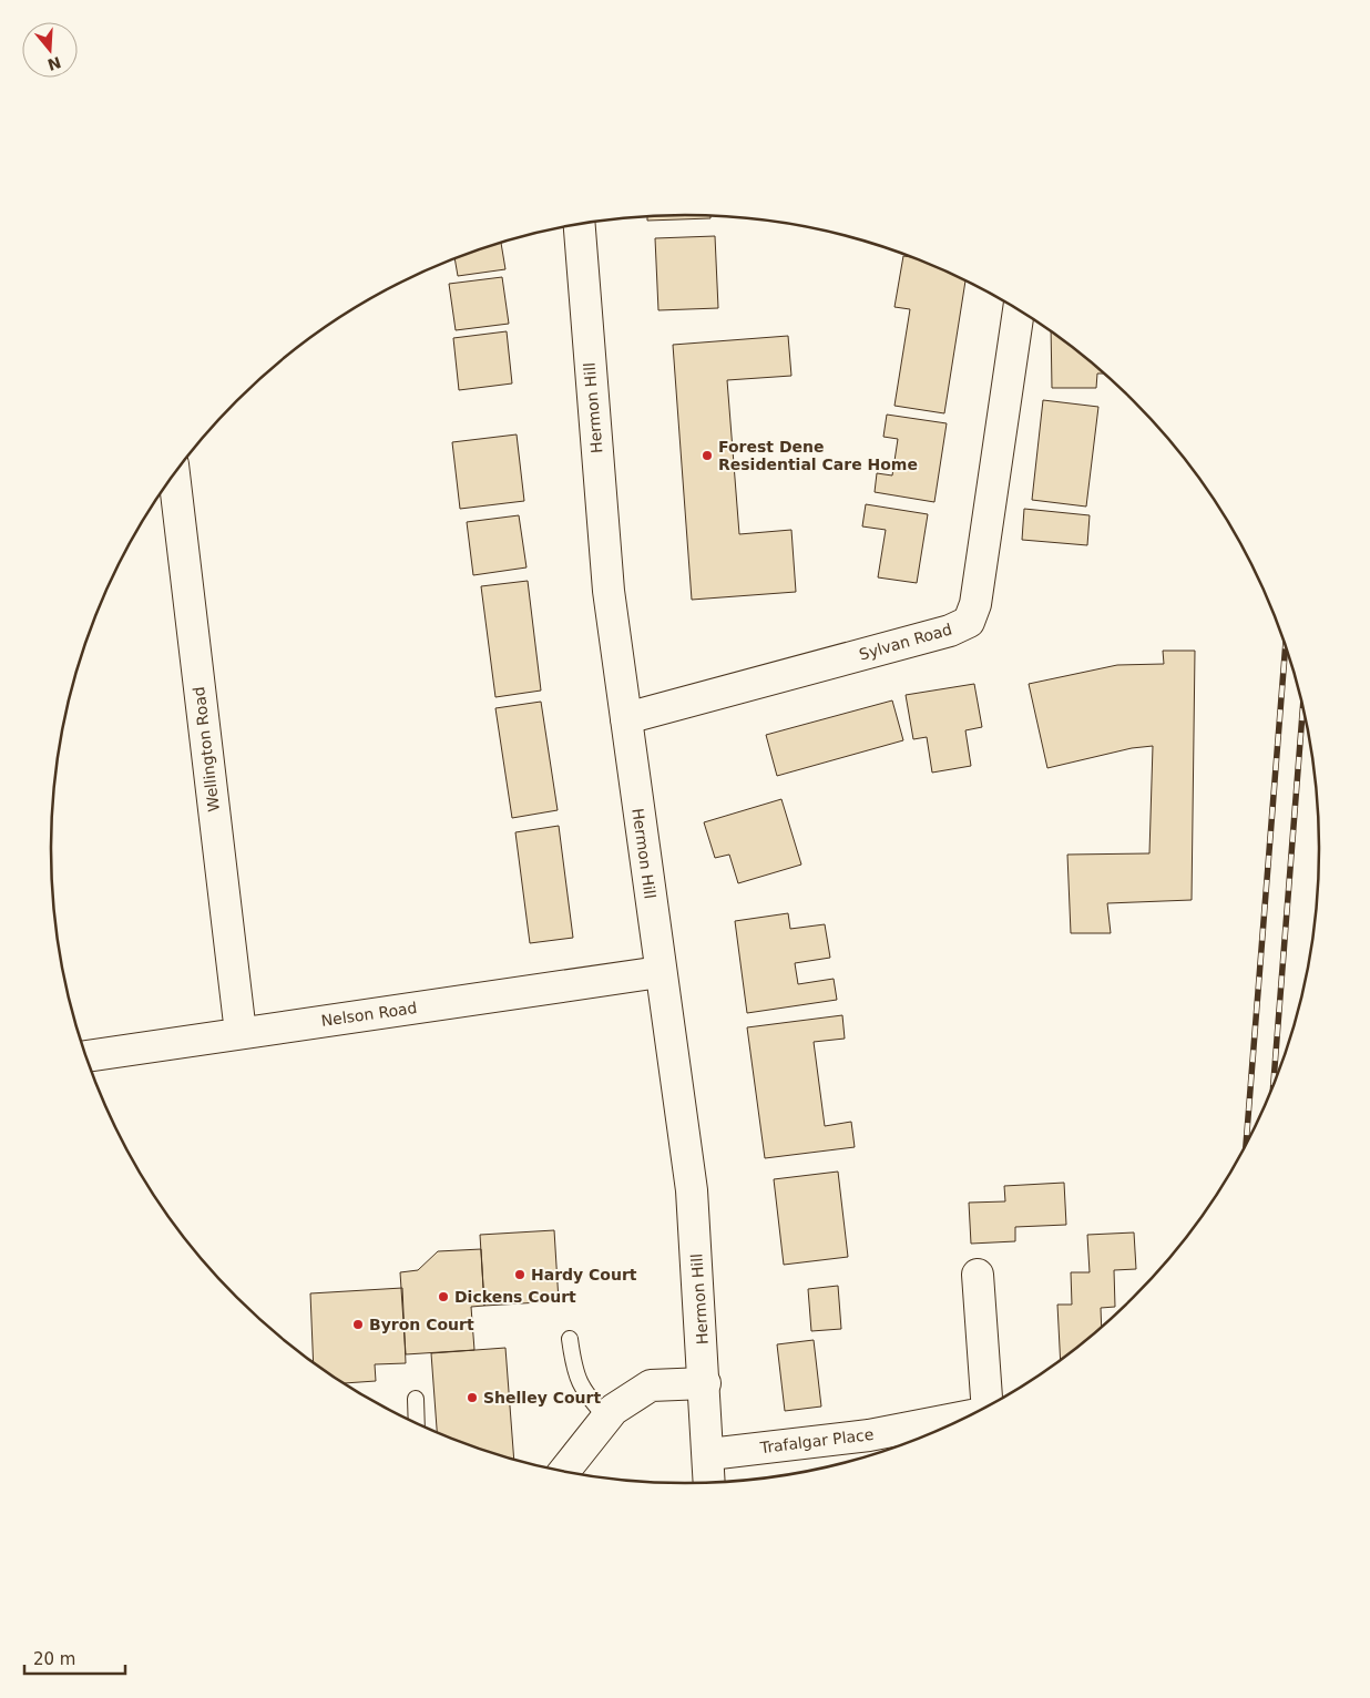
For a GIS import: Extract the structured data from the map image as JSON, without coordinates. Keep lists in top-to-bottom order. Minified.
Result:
{"streets":{"street":["Hermon Hill","Sylvan Road","Wellington Road","Nelson Road","Trafalgar Place"]},"crossings":[["Hermon Hill","Sylvan Road"],["Hermon Hill","Nelson Road"],["Hermon Hill","Trafalgar Place"],["Wellington Road","Nelson Road"]],"places":["Forest Dene Residential Care Home","Hardy Court","Dickens Court","Byron Court","Shelley Court"],"scale_bar":"20 m","north":"bottom"}
